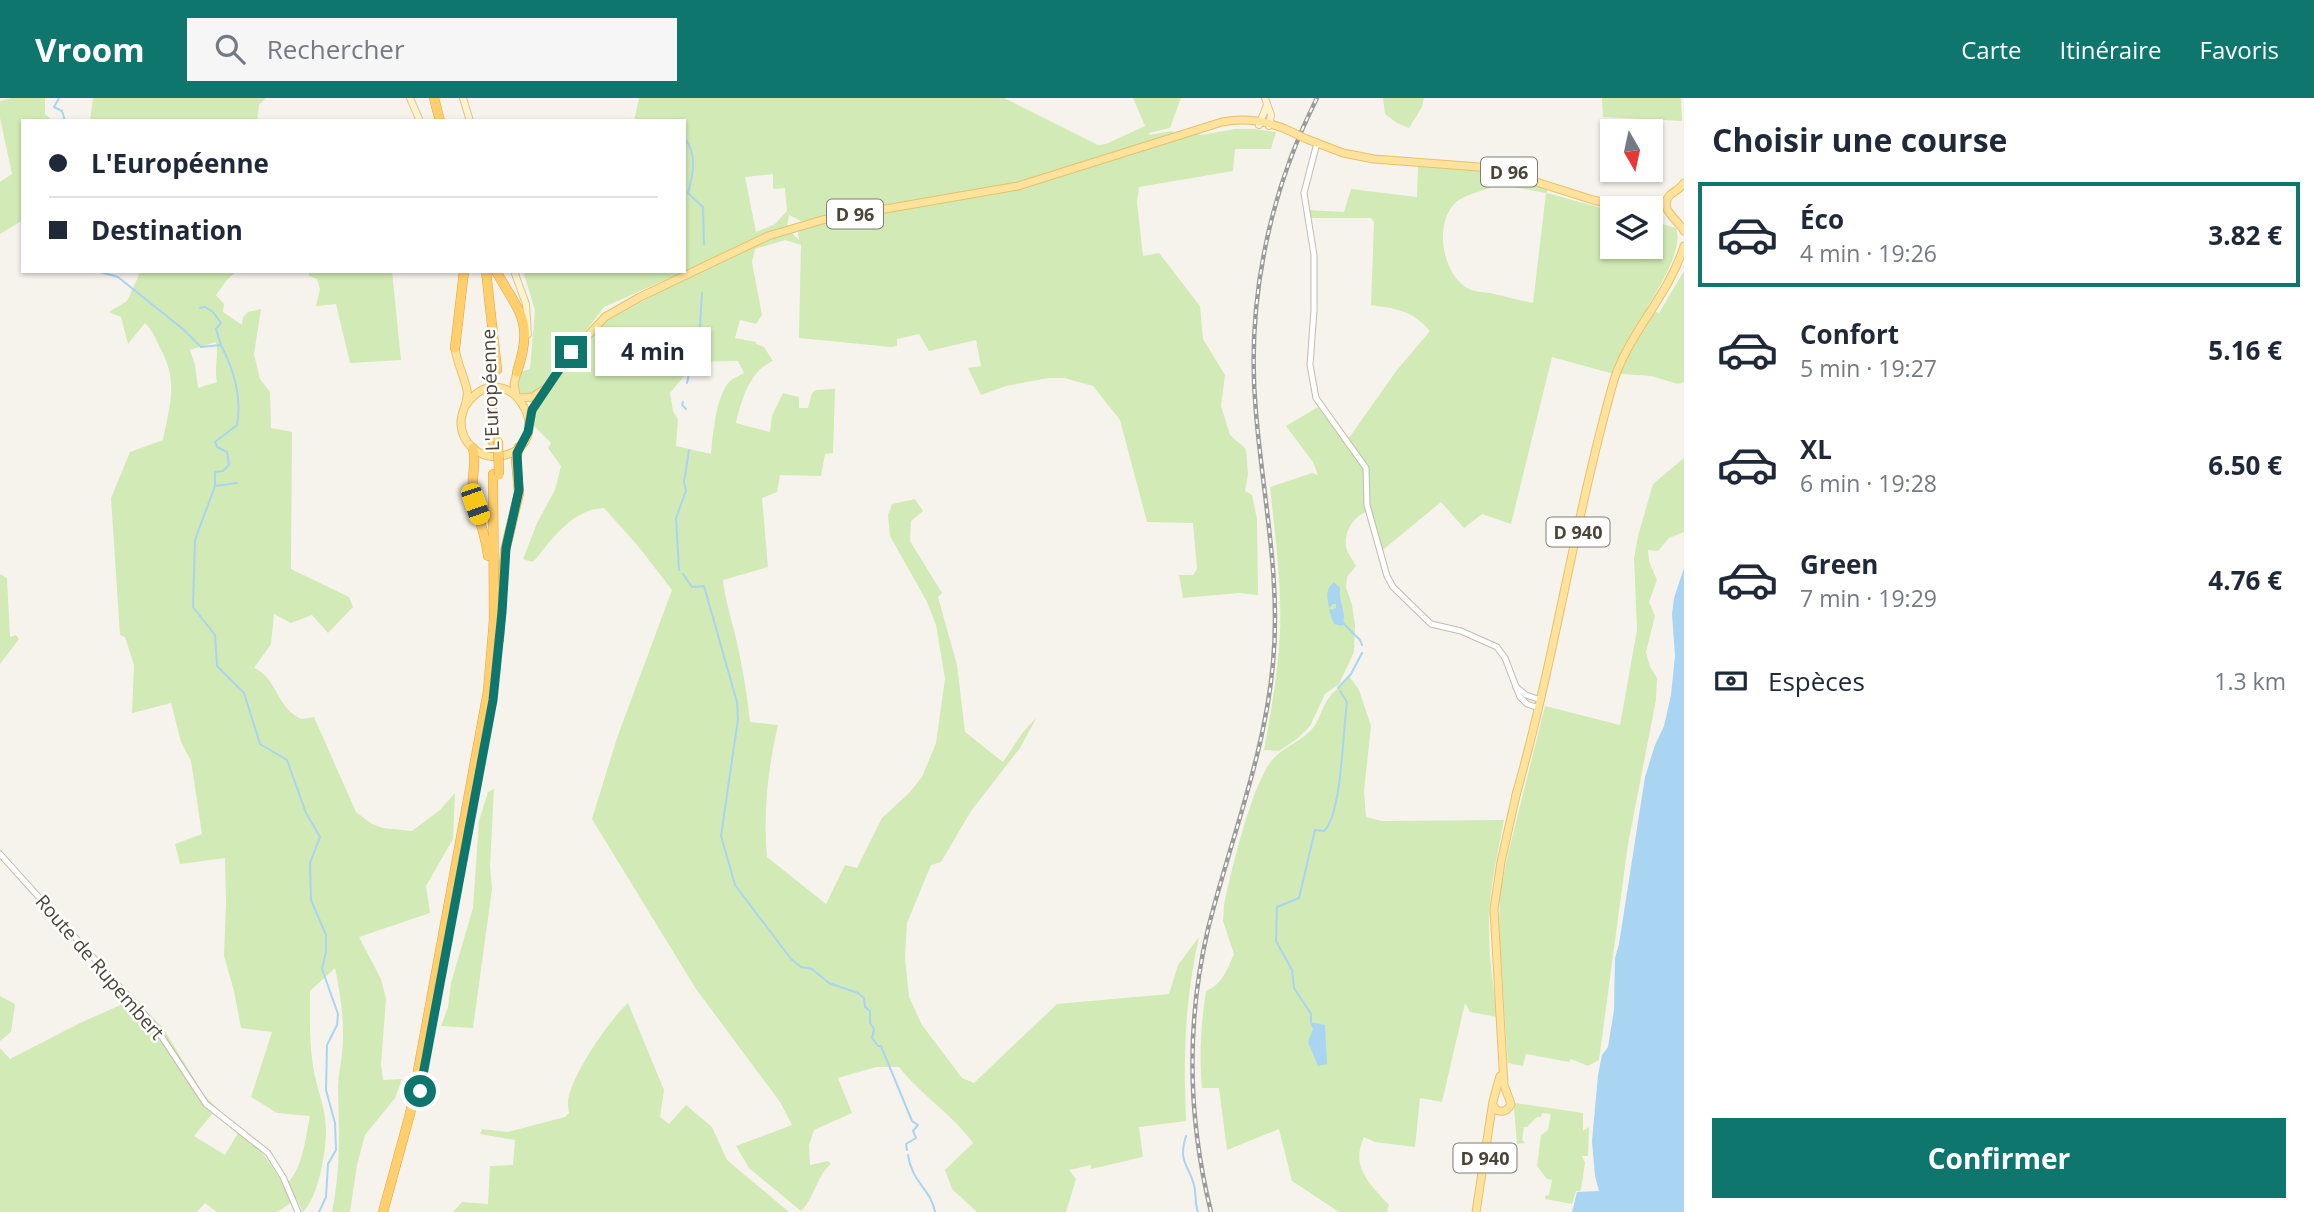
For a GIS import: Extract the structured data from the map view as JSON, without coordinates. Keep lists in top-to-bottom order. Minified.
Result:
{"streets":{"highway":["L'Européenne"],"main road":["D 96","D 940"],"street":["Route de Rupembert"]},"north":"bottom","page":{"header":"Vroom","search":"Rechercher","nav":["Carte","Itinéraire","Favoris"],"heading":"Choisir une course","banner":["L'Européenne","Destination"],"list":[{"name":"Éco","note":"4 min · 19:26","value":"3.82 €"},{"name":"Confort","note":"5 min · 19:27","value":"5.16 €"},{"name":"XL","note":"6 min · 19:28","value":"6.50 €"},{"name":"Green","note":"7 min · 19:29","value":"4.76 €"}],"bubble":"4 min","pay":["Espèces","1.3 km"],"buttons":"Confirmer"}}
